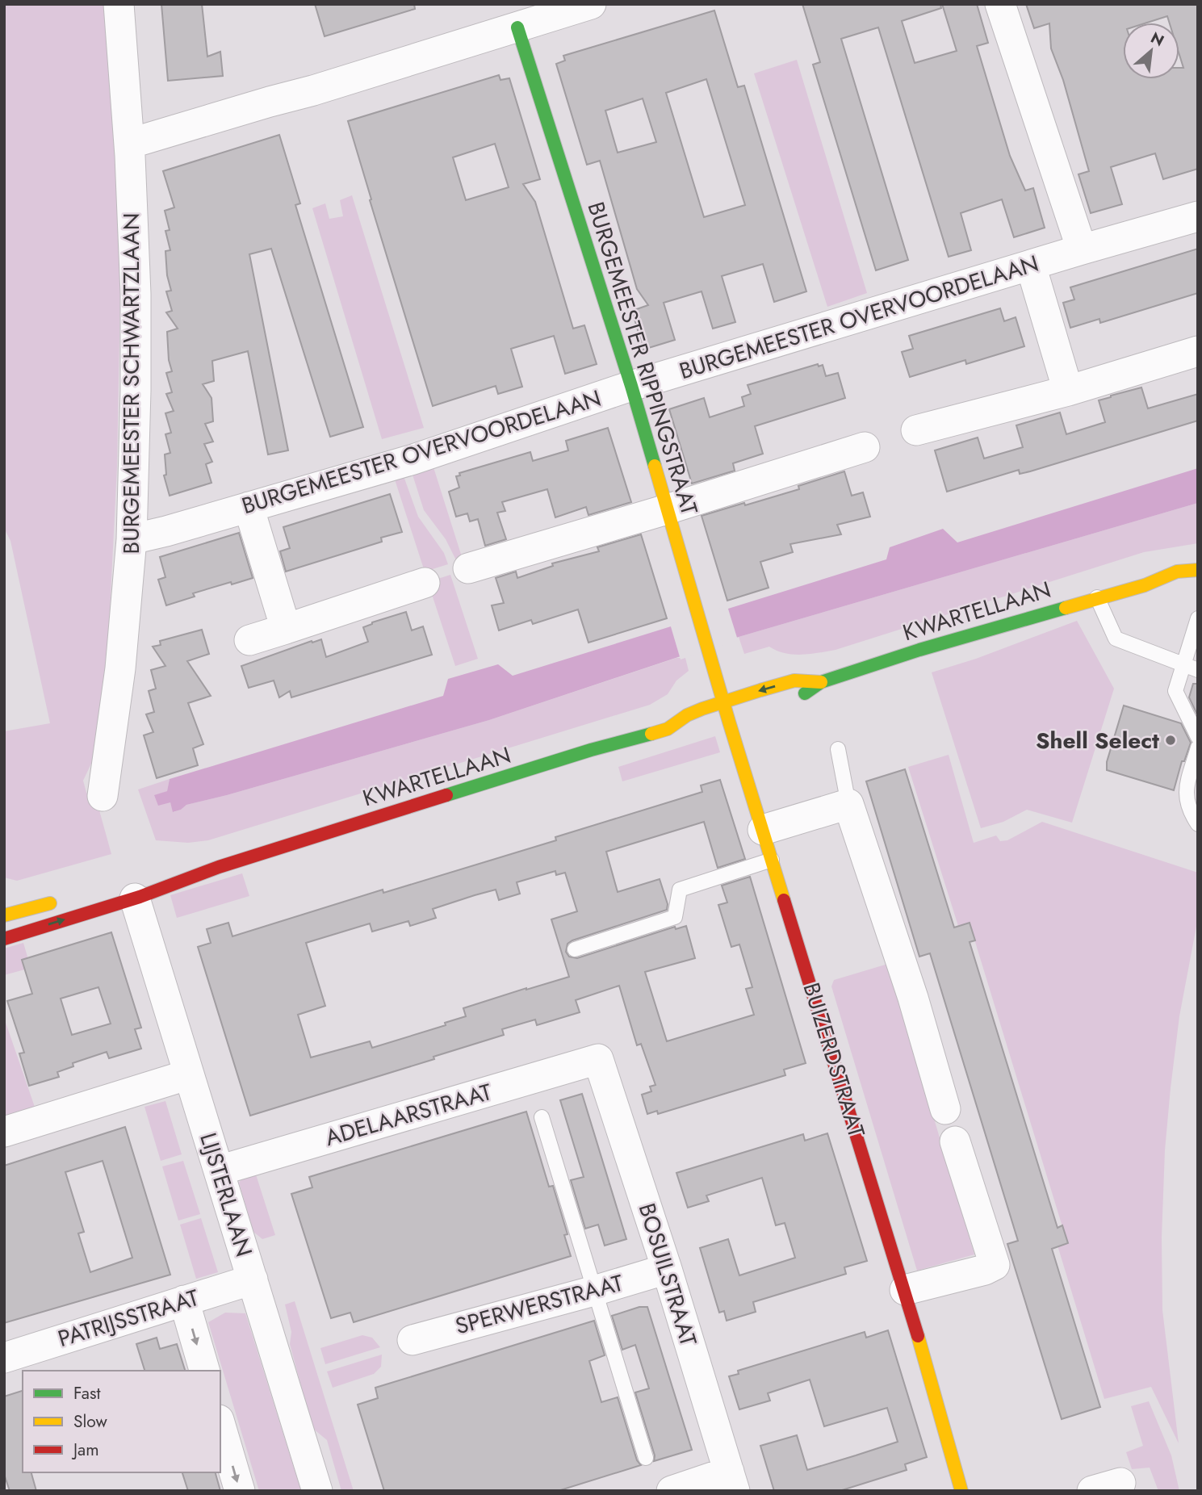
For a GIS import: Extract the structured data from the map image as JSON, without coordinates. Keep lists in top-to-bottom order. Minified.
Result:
{"streets":{"street":["BURGEMEESTER OVERVOORDELAAN","BURGEMEESTER RIPPINGSTRAAT","BURGEMEESTER SCHWARTZLAAN","KWARTELLAAN","BUIZERDSTRAAT","ADELAARSTRAAT","LIJSTERLAAN","BOSUILSTRAAT","SPERWERSTRAAT","PATRIJSSTRAAT"]},"crossings":[["BURGEMEESTER OVERVOORDELAAN","BURGEMEESTER RIPPINGSTRAAT"],["BURGEMEESTER OVERVOORDELAAN","BURGEMEESTER SCHWARTZLAAN"],["BURGEMEESTER RIPPINGSTRAAT","KWARTELLAAN"],["BURGEMEESTER RIPPINGSTRAAT","BUIZERDSTRAAT"],["KWARTELLAAN","LIJSTERLAAN"],["ADELAARSTRAAT","LIJSTERLAAN"],["ADELAARSTRAAT","BOSUILSTRAAT"],["LIJSTERLAAN","PATRIJSSTRAAT"],["BOSUILSTRAAT","SPERWERSTRAAT"]],"places":["Shell Select"],"legend":["Fast","Slow","Jam"],"north":"top right"}
